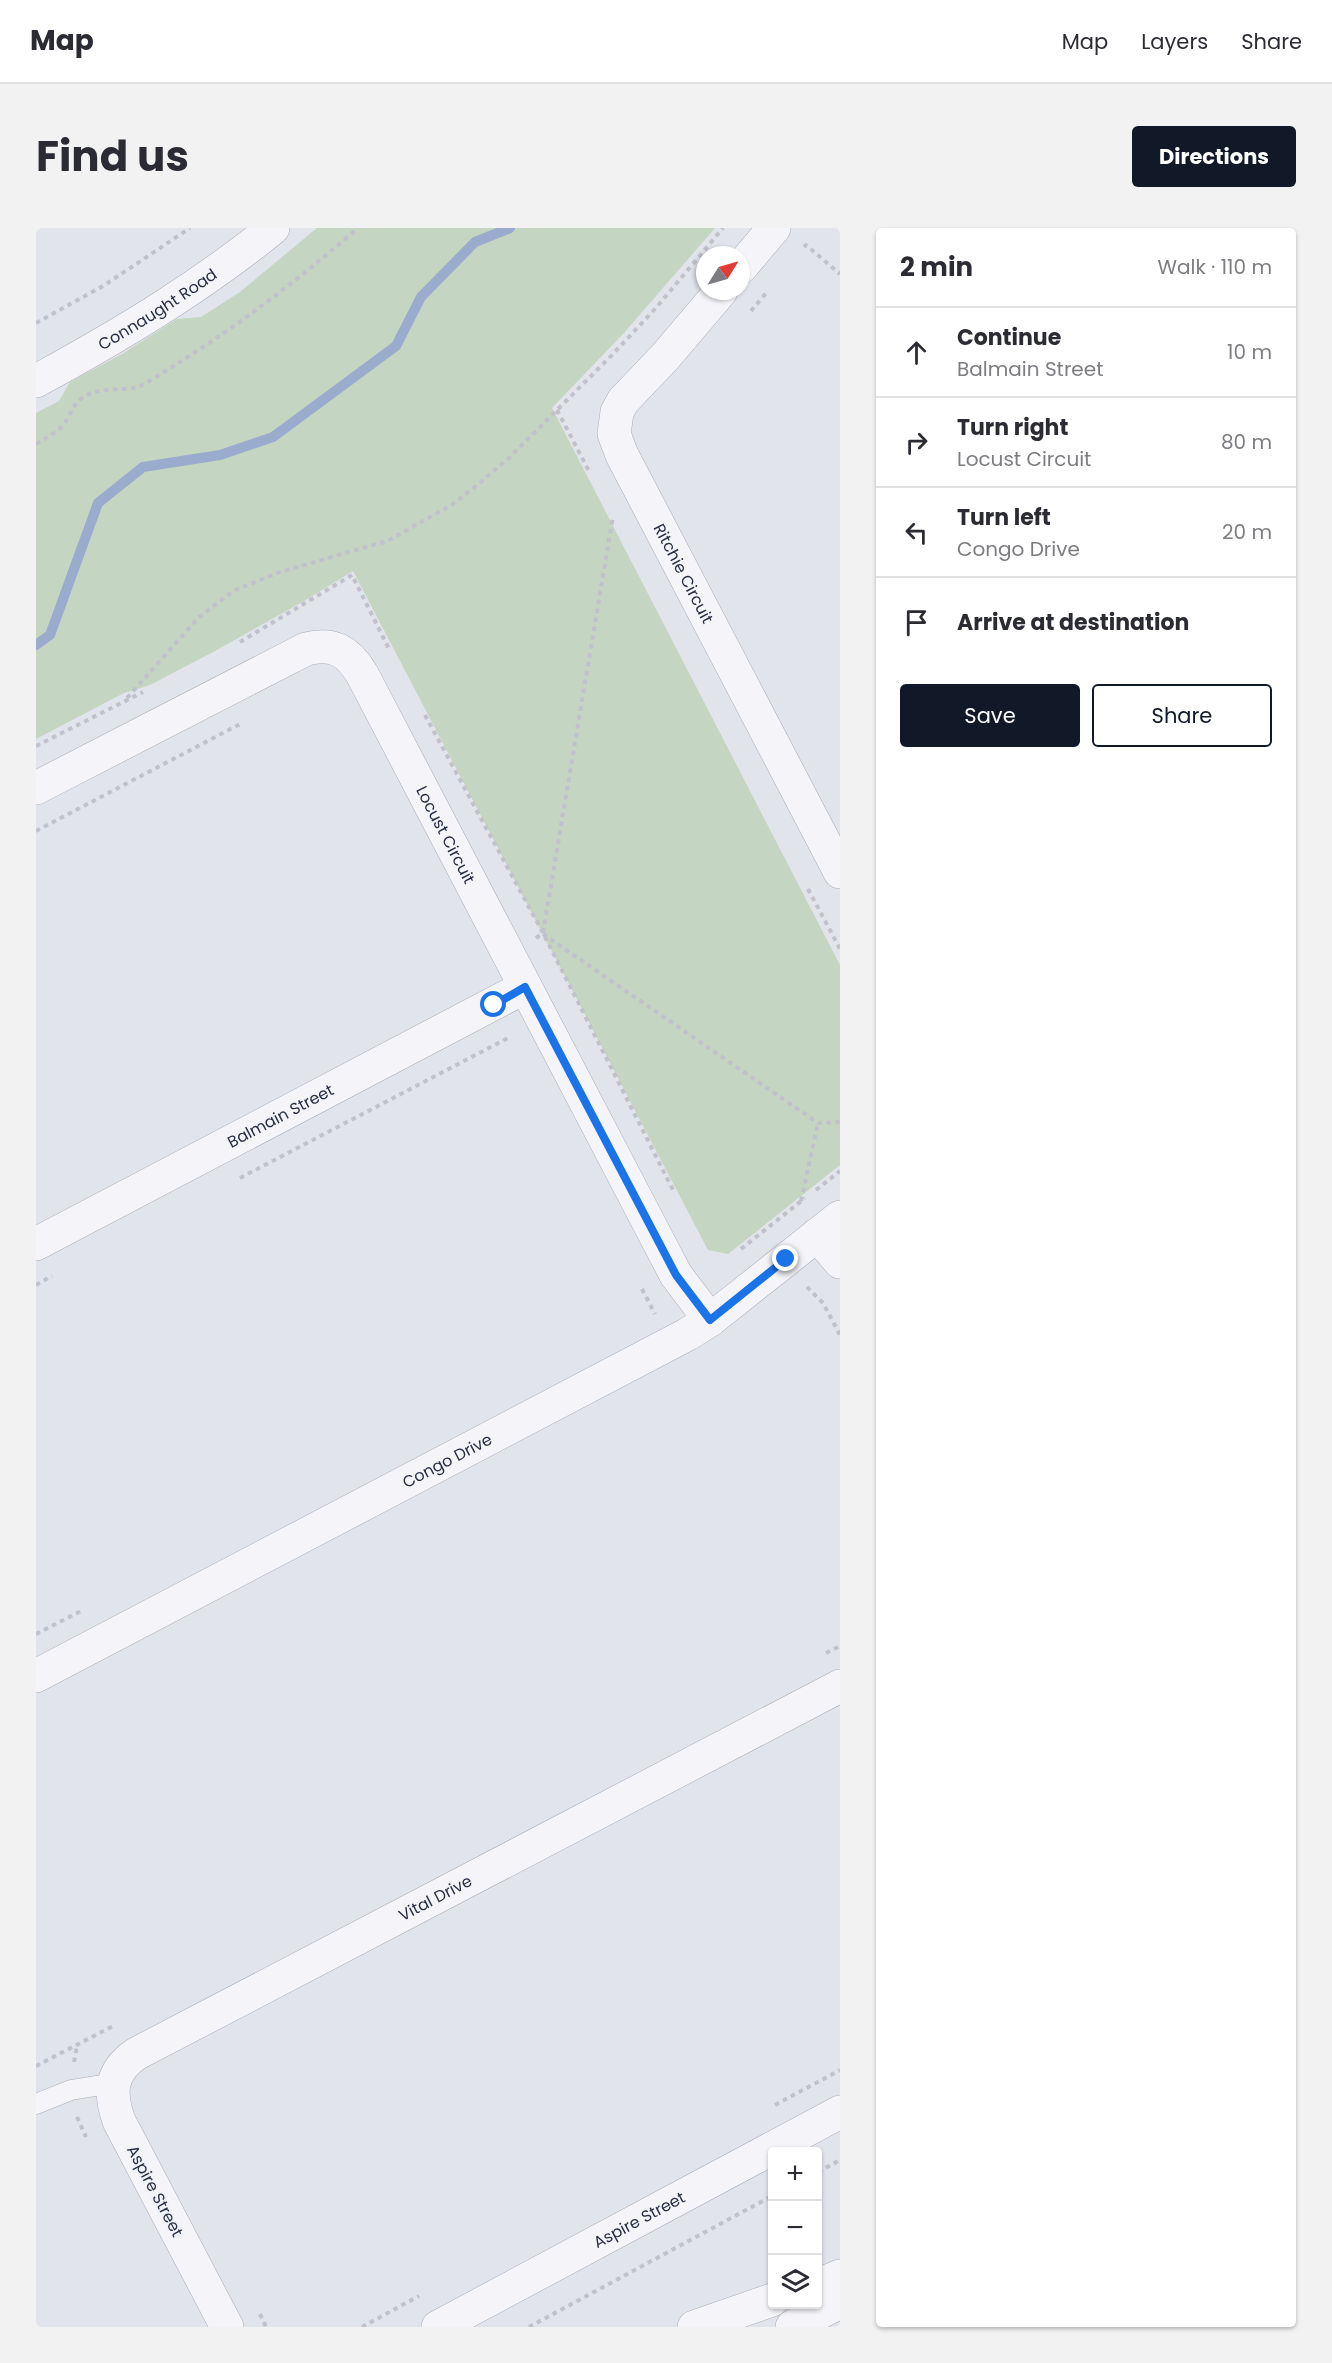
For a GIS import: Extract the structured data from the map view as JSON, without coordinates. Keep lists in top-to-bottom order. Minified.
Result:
{"streets":{"street":["Connaught Road","Ritchie Circuit","Locust Circuit","Balmain Street","Congo Drive","Vital Drive","Aspire Street"]},"crossings":[["Locust Circuit","Balmain Street"],["Locust Circuit","Congo Drive"],["Vital Drive","Aspire Street"]],"north":"top right","page":{"header":"Map","nav":["Map","Layers","Share"],"title":"Find us","buttons":["Directions",["Save","Share"]],"heading":["2 min","Walk · 110 m"],"list":[["Continue","Balmain Street","10 m"],["Turn right","Locust Circuit","80 m"],["Turn left","Congo Drive","20 m"],"Arrive at destination"],"map_buttons":["+","−"]}}
